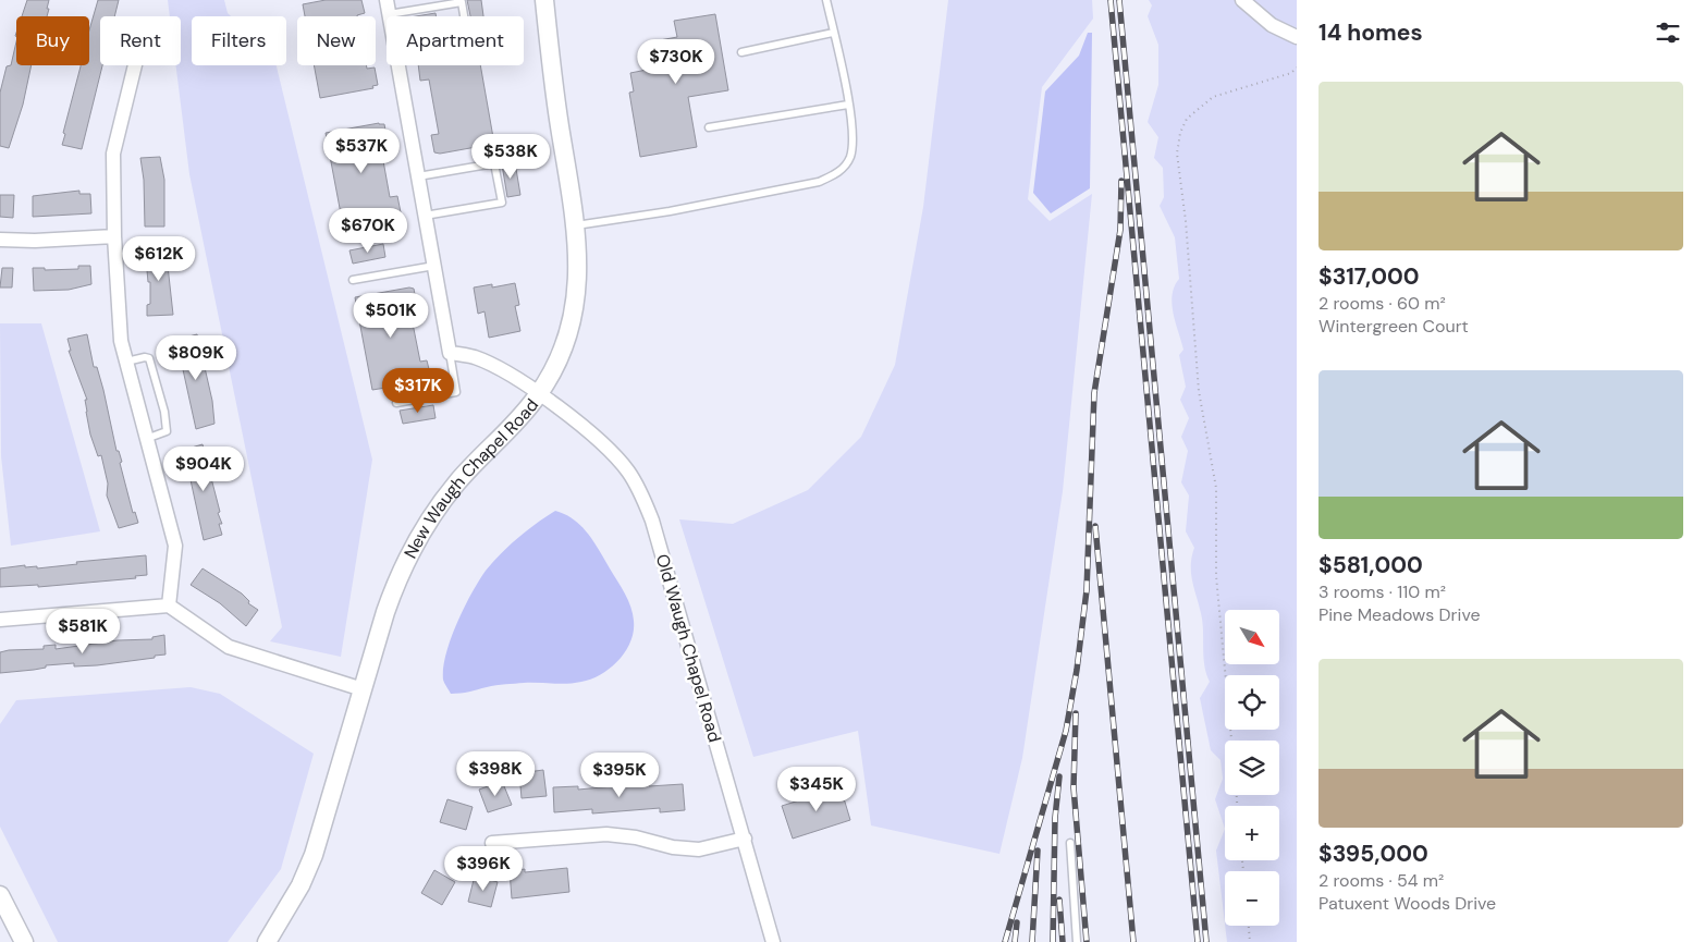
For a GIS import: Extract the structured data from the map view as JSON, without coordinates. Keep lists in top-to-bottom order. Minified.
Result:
{"streets":{"street":["New Waugh Chapel Road","Old Waugh Chapel Road"]},"crossings":[["New Waugh Chapel Road","Old Waugh Chapel Road"]],"north":"bottom right","page":{"heading":"14 homes","chip":["Buy","Rent","Filters","New","Apartment"],"price":["$730K","$537K","$538K","$670K","$612K","$501K","$809K","$317K","$904K","$581K","$398K","$395K","$345K","$396K"],"list":[{"name":"$317,000","note":"2 rooms · 60 m² · Wintergreen Court"},{"name":"$581,000","note":"3 rooms · 110 m² · Pine Meadows Drive"},{"name":"$395,000","note":"2 rooms · 54 m² · Patuxent Woods Drive"}],"map_buttons":["+","−"]}}
